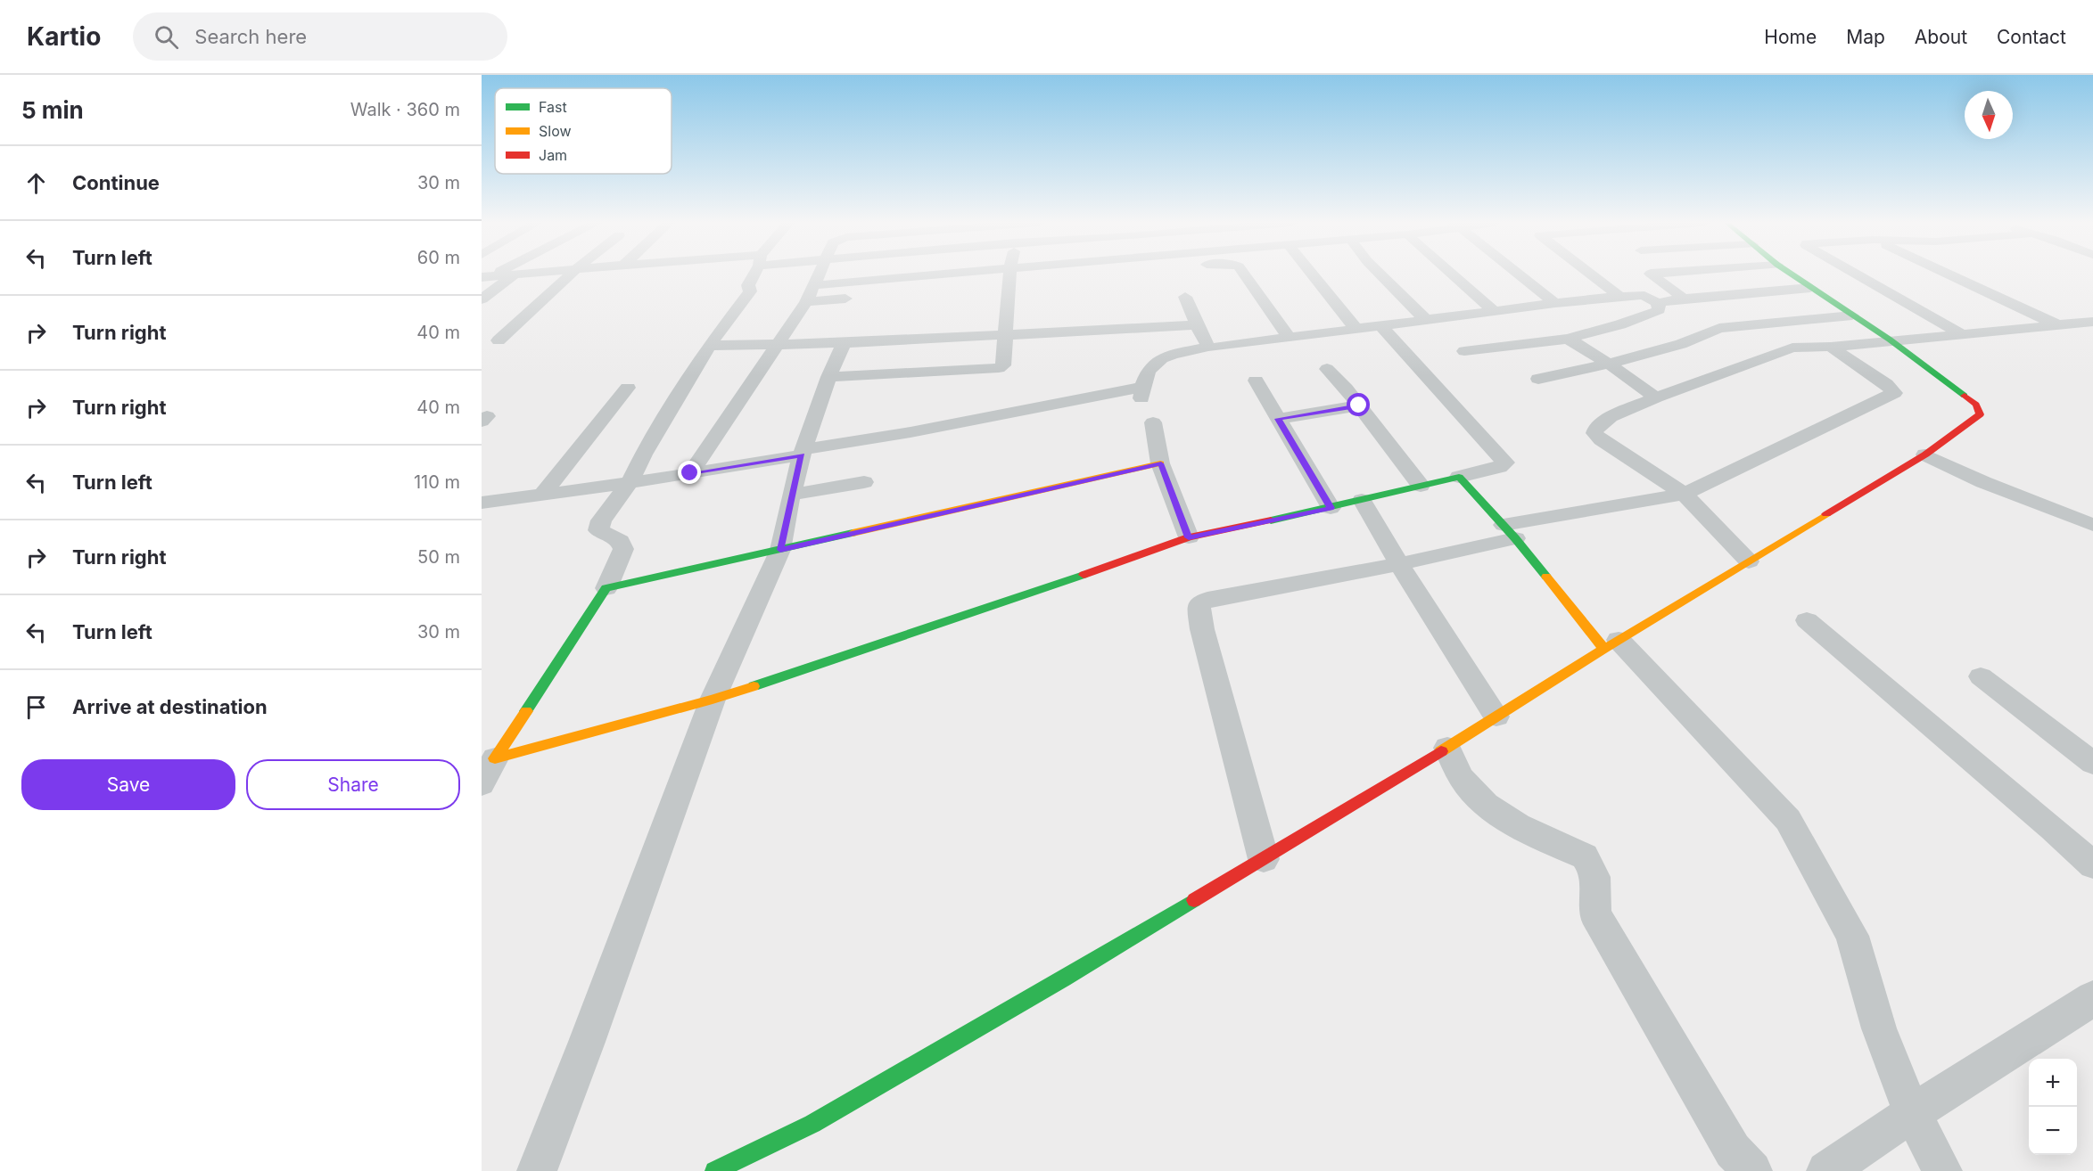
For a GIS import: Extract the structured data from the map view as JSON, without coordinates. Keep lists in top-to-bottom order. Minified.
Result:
{"legend":["Fast","Slow","Jam"],"north":"bottom","page":{"header":"Kartio","search":"Search here","nav":["Home","Map","About","Contact"],"heading":["5 min","Walk · 360 m"],"list":[["Continue","30 m"],["Turn left","60 m"],["Turn right","40 m"],["Turn right","40 m"],["Turn left","110 m"],["Turn right","50 m"],["Turn left","30 m"],"Arrive at destination"],"buttons":["Save","Share"],"map_buttons":["+","−"]}}
